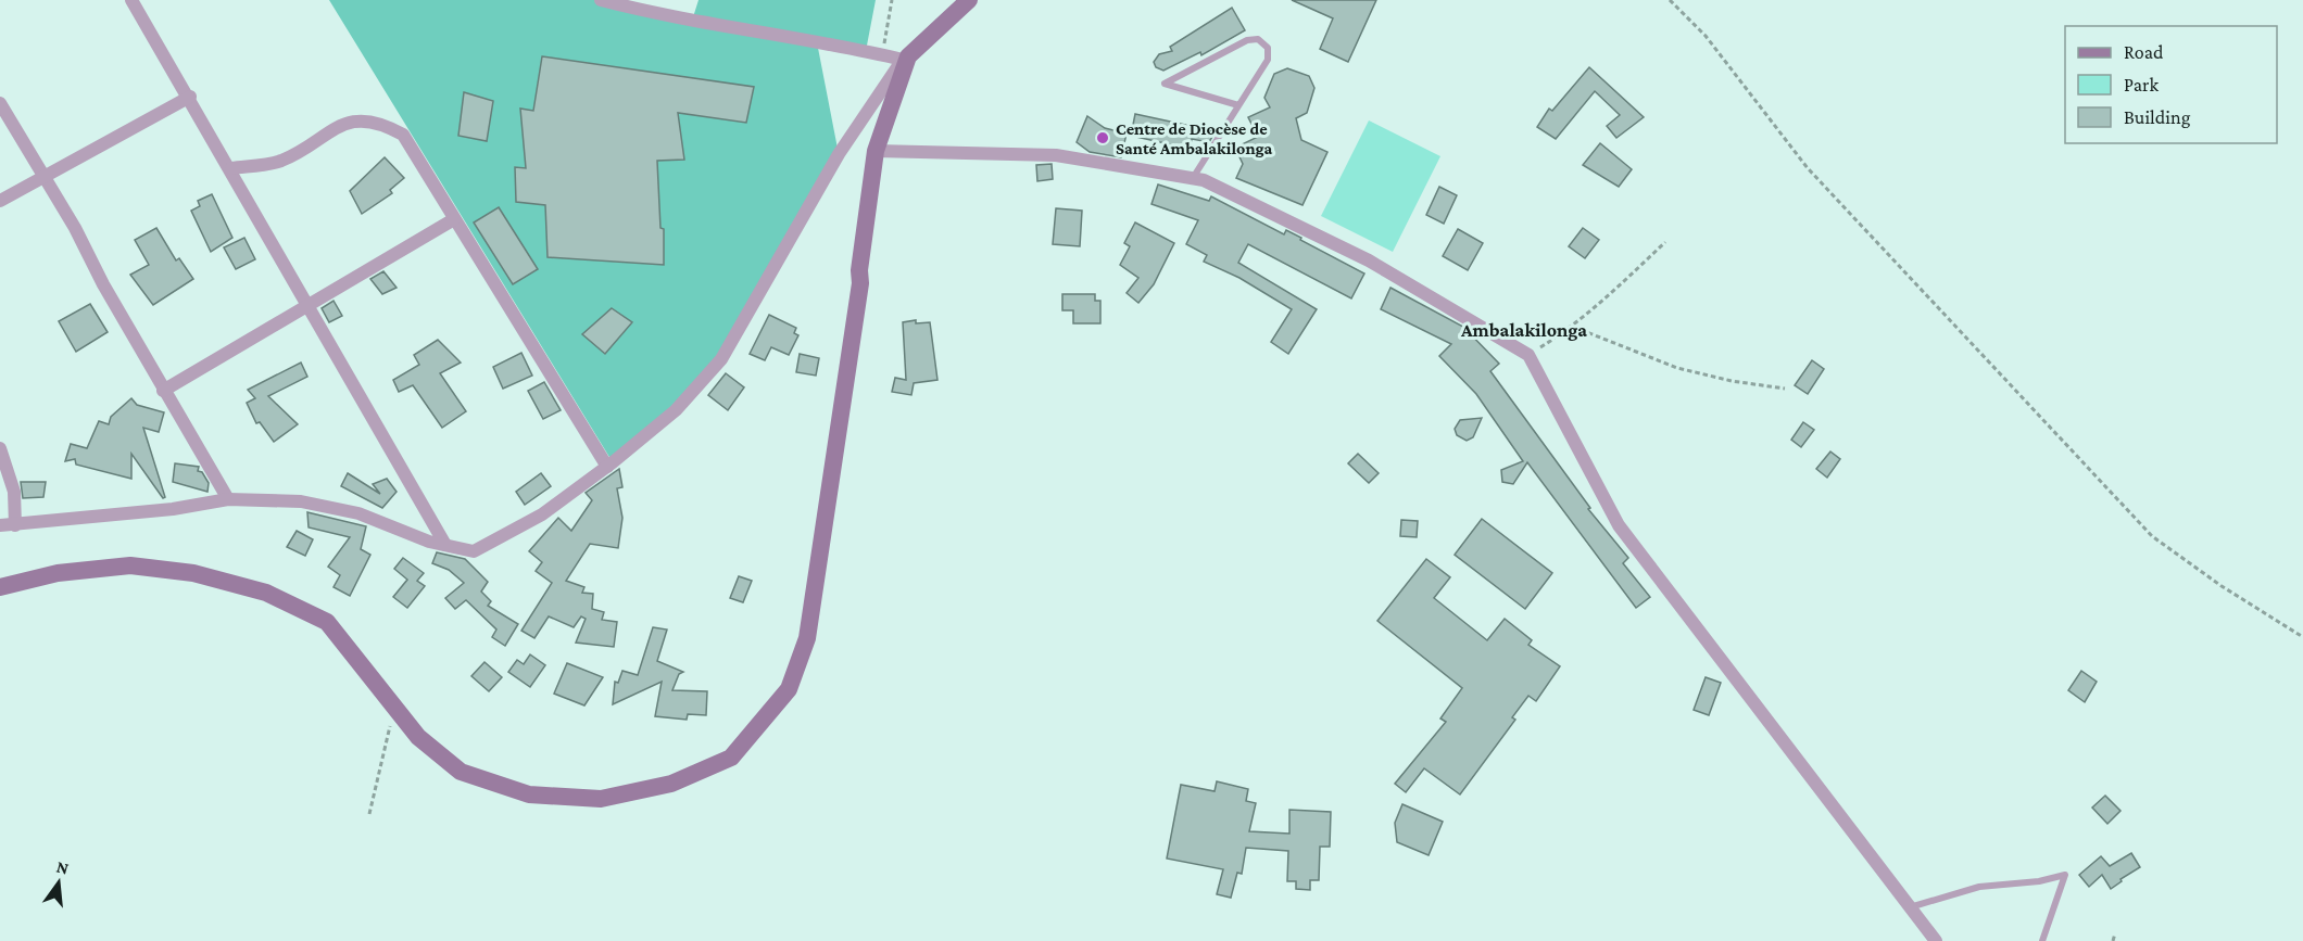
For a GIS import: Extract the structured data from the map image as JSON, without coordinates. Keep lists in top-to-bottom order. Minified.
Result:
{"districts":["Ambalakilonga"],"places":["Centre de Diocèse de Santé Ambalakilonga"],"legend":["Road","Park","Building"],"north":"top"}
